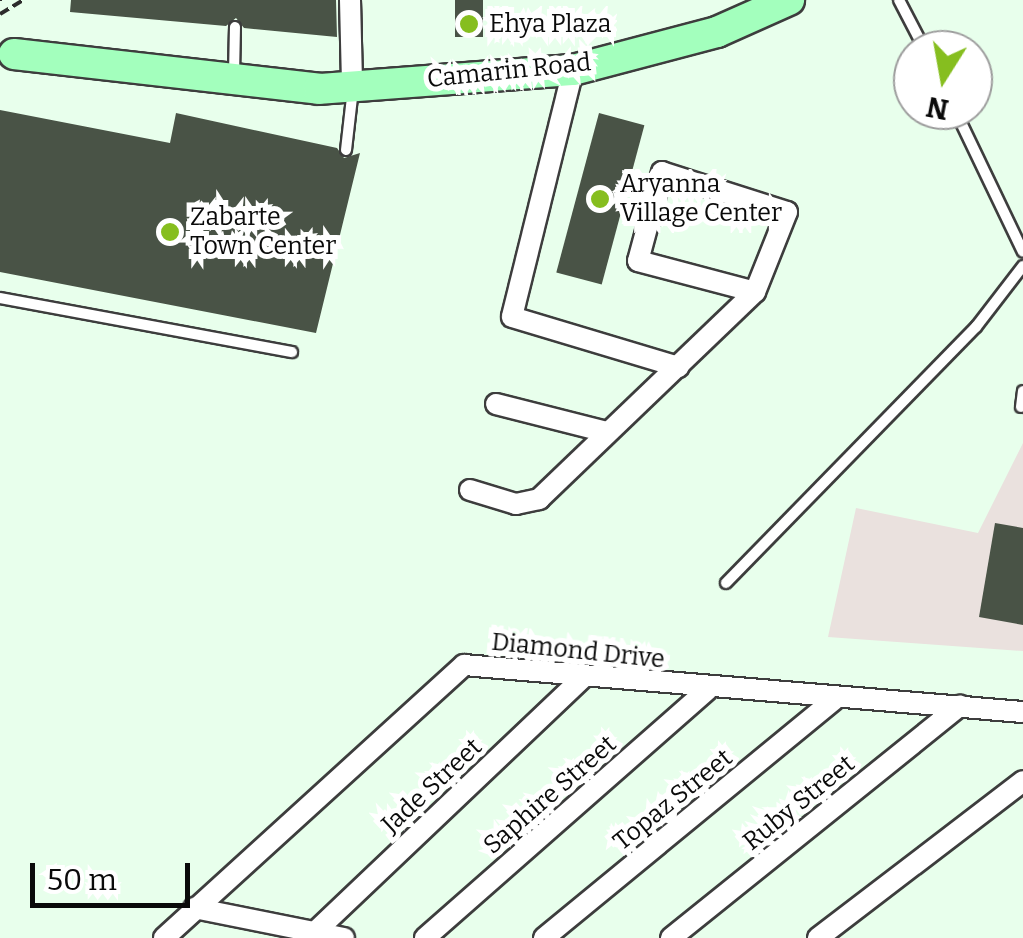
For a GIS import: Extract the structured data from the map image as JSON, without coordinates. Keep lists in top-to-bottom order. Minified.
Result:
{"streets":{"main road":["Camarin Road"],"street":["Diamond Drive","Jade Street","Saphire Street","Topaz Street","Ruby Street"]},"crossings":[["Diamond Drive","Jade Street"],["Diamond Drive","Saphire Street"],["Diamond Drive","Topaz Street"],["Diamond Drive","Ruby Street"]],"places":["Ehya Plaza","Aryanna Village Center","Zabarte Town Center"],"scale_bar":"50 m","north":"bottom"}
